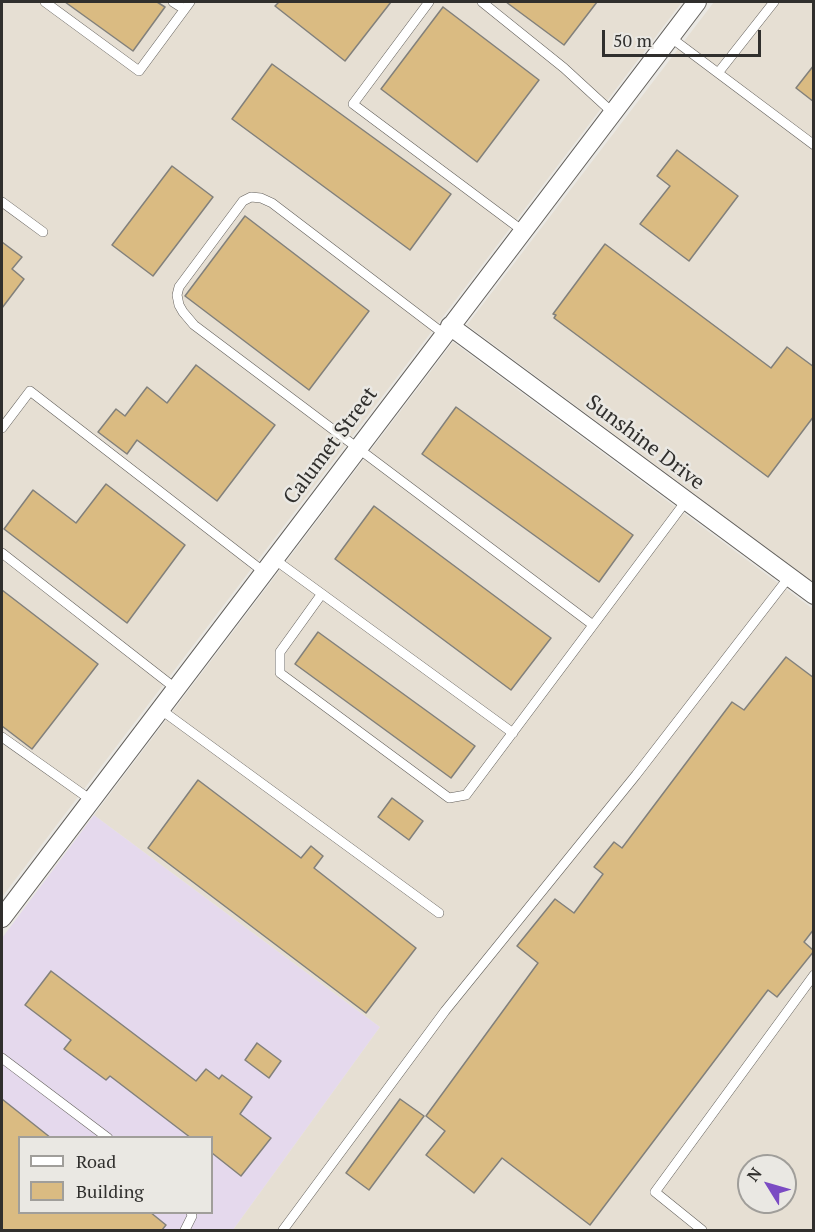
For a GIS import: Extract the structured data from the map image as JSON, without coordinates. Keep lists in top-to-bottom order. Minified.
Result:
{"streets":{"street":["Sunshine Drive","Calumet Street"]},"crossings":[["Sunshine Drive","Calumet Street"]],"legend":["Road","Building"],"scale_bar":"50 m","north":"top left"}
